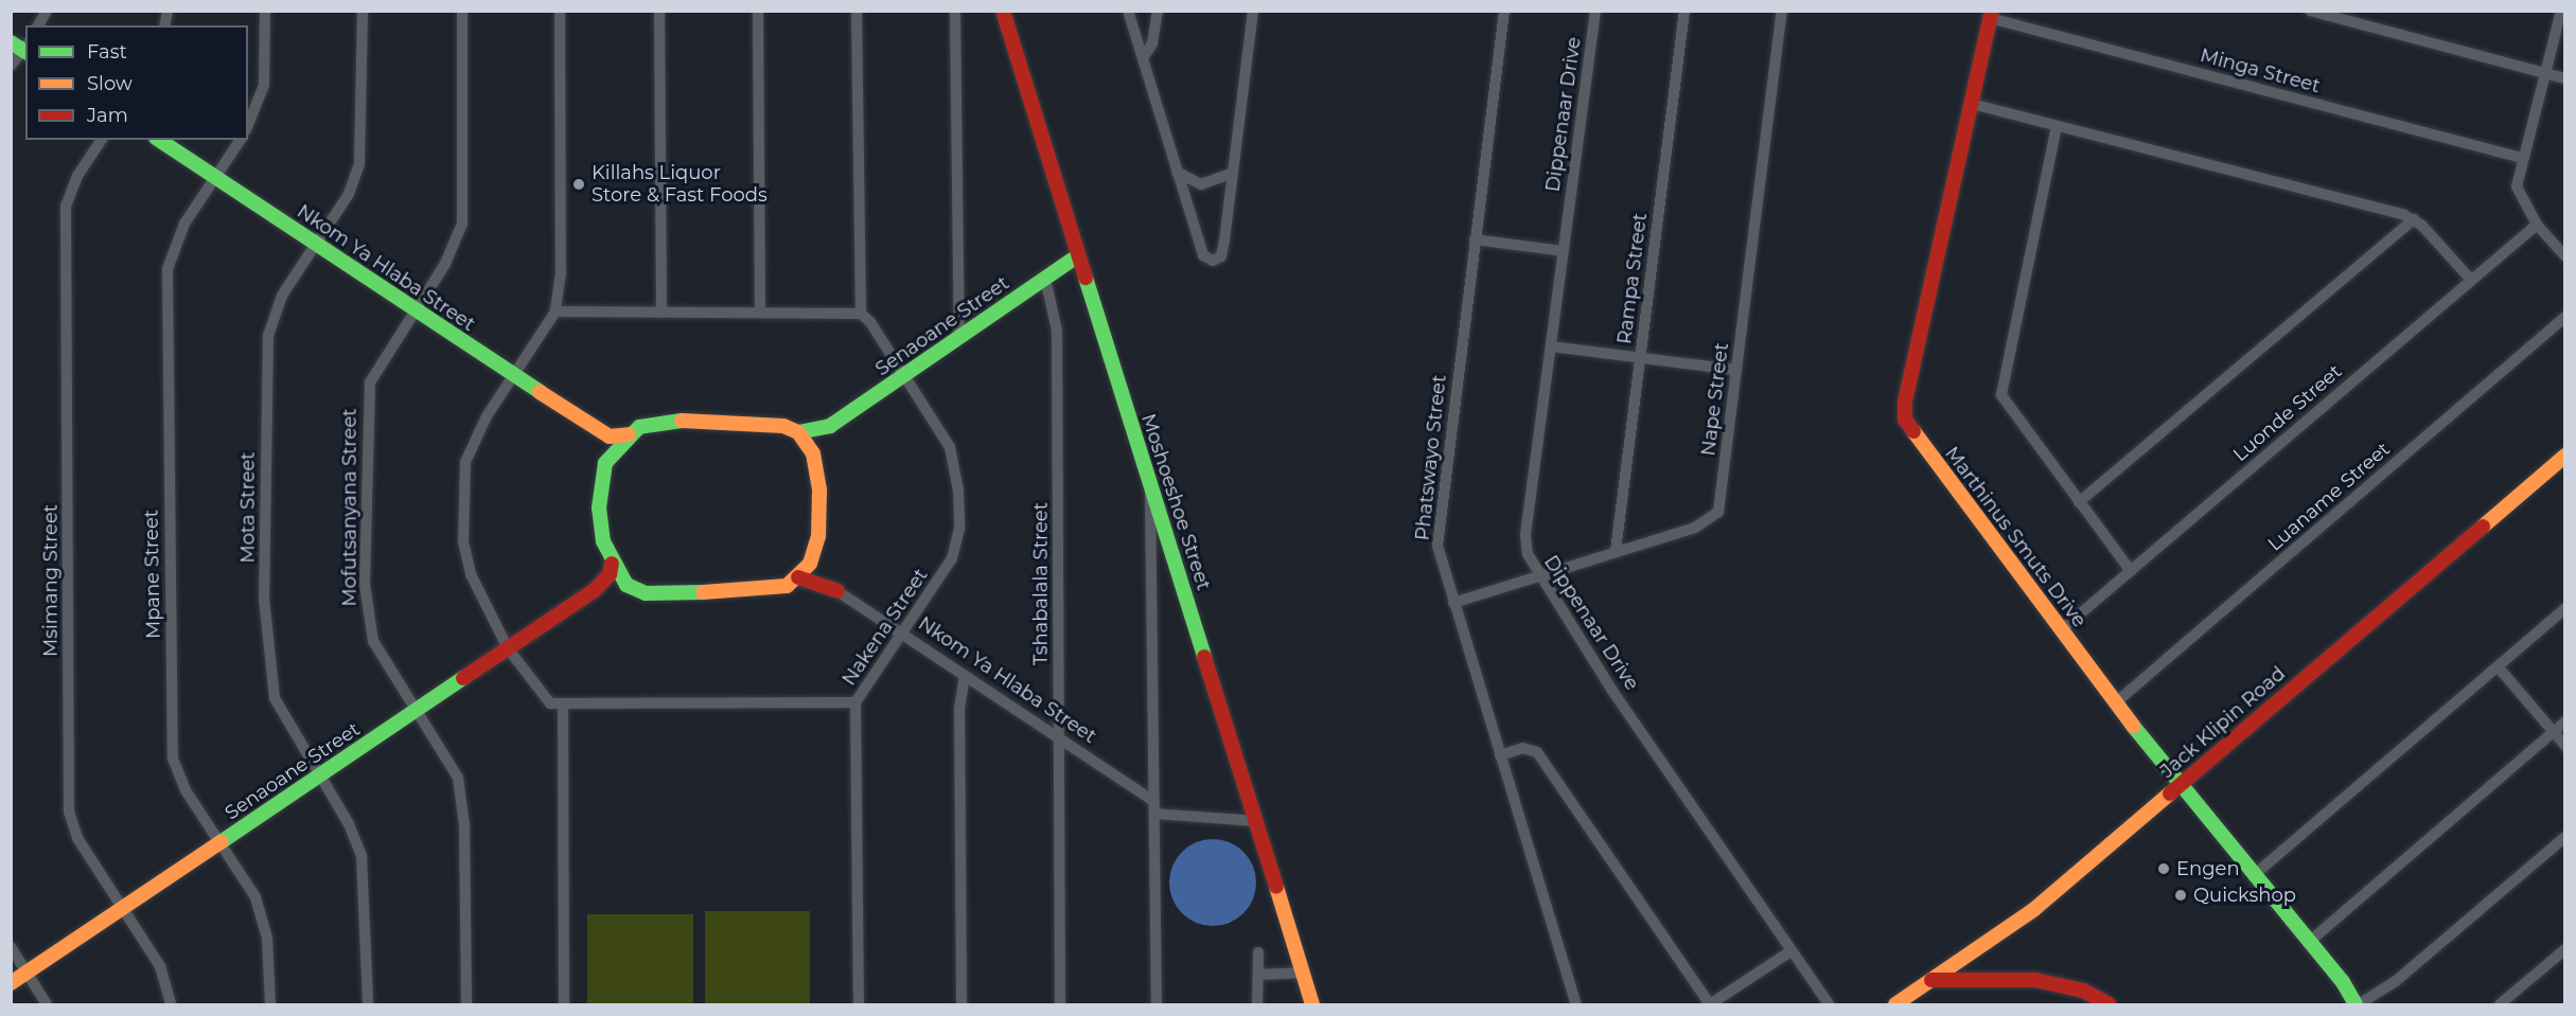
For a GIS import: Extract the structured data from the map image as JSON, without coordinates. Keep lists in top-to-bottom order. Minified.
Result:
{"streets":{"street":["Minga Street","Dippenaar Drive","Nkom Ya Hlaba Street","Rampa Street","Senaoane Street","Nape Street","Luonde Street","Phatswayo Street","Luaname Street","Moshoeshoe Street","Mota Street","Mofutsanyana Street","Marthinus Smuts Drive","Mpane Street","Msimang Street","Tshabalala Street","Nakena Street","Jack Klipin Road"]},"crossings":[["Minga Street","Marthinus Smuts Drive"],["Dippenaar Drive","Nape Street"],["Nkom Ya Hlaba Street","Senaoane Street"],["Nkom Ya Hlaba Street","Moshoeshoe Street"],["Nkom Ya Hlaba Street","Mota Street"],["Nkom Ya Hlaba Street","Mofutsanyana Street"],["Nkom Ya Hlaba Street","Mpane Street"],["Nkom Ya Hlaba Street","Tshabalala Street"],["Nkom Ya Hlaba Street","Nakena Street"],["Rampa Street","Nape Street"],["Senaoane Street","Moshoeshoe Street"],["Senaoane Street","Mota Street"],["Senaoane Street","Mofutsanyana Street"],["Senaoane Street","Mpane Street"],["Senaoane Street","Msimang Street"],["Senaoane Street","Tshabalala Street"],["Senaoane Street","Nakena Street"],["Nape Street","Phatswayo Street"],["Luonde Street","Marthinus Smuts Drive"],["Luaname Street","Marthinus Smuts Drive"],["Marthinus Smuts Drive","Jack Klipin Road"]],"places":["Killahs Liquor Store & Fast Foods","Engen","Quickshop"],"legend":["Fast","Slow","Jam"]}
